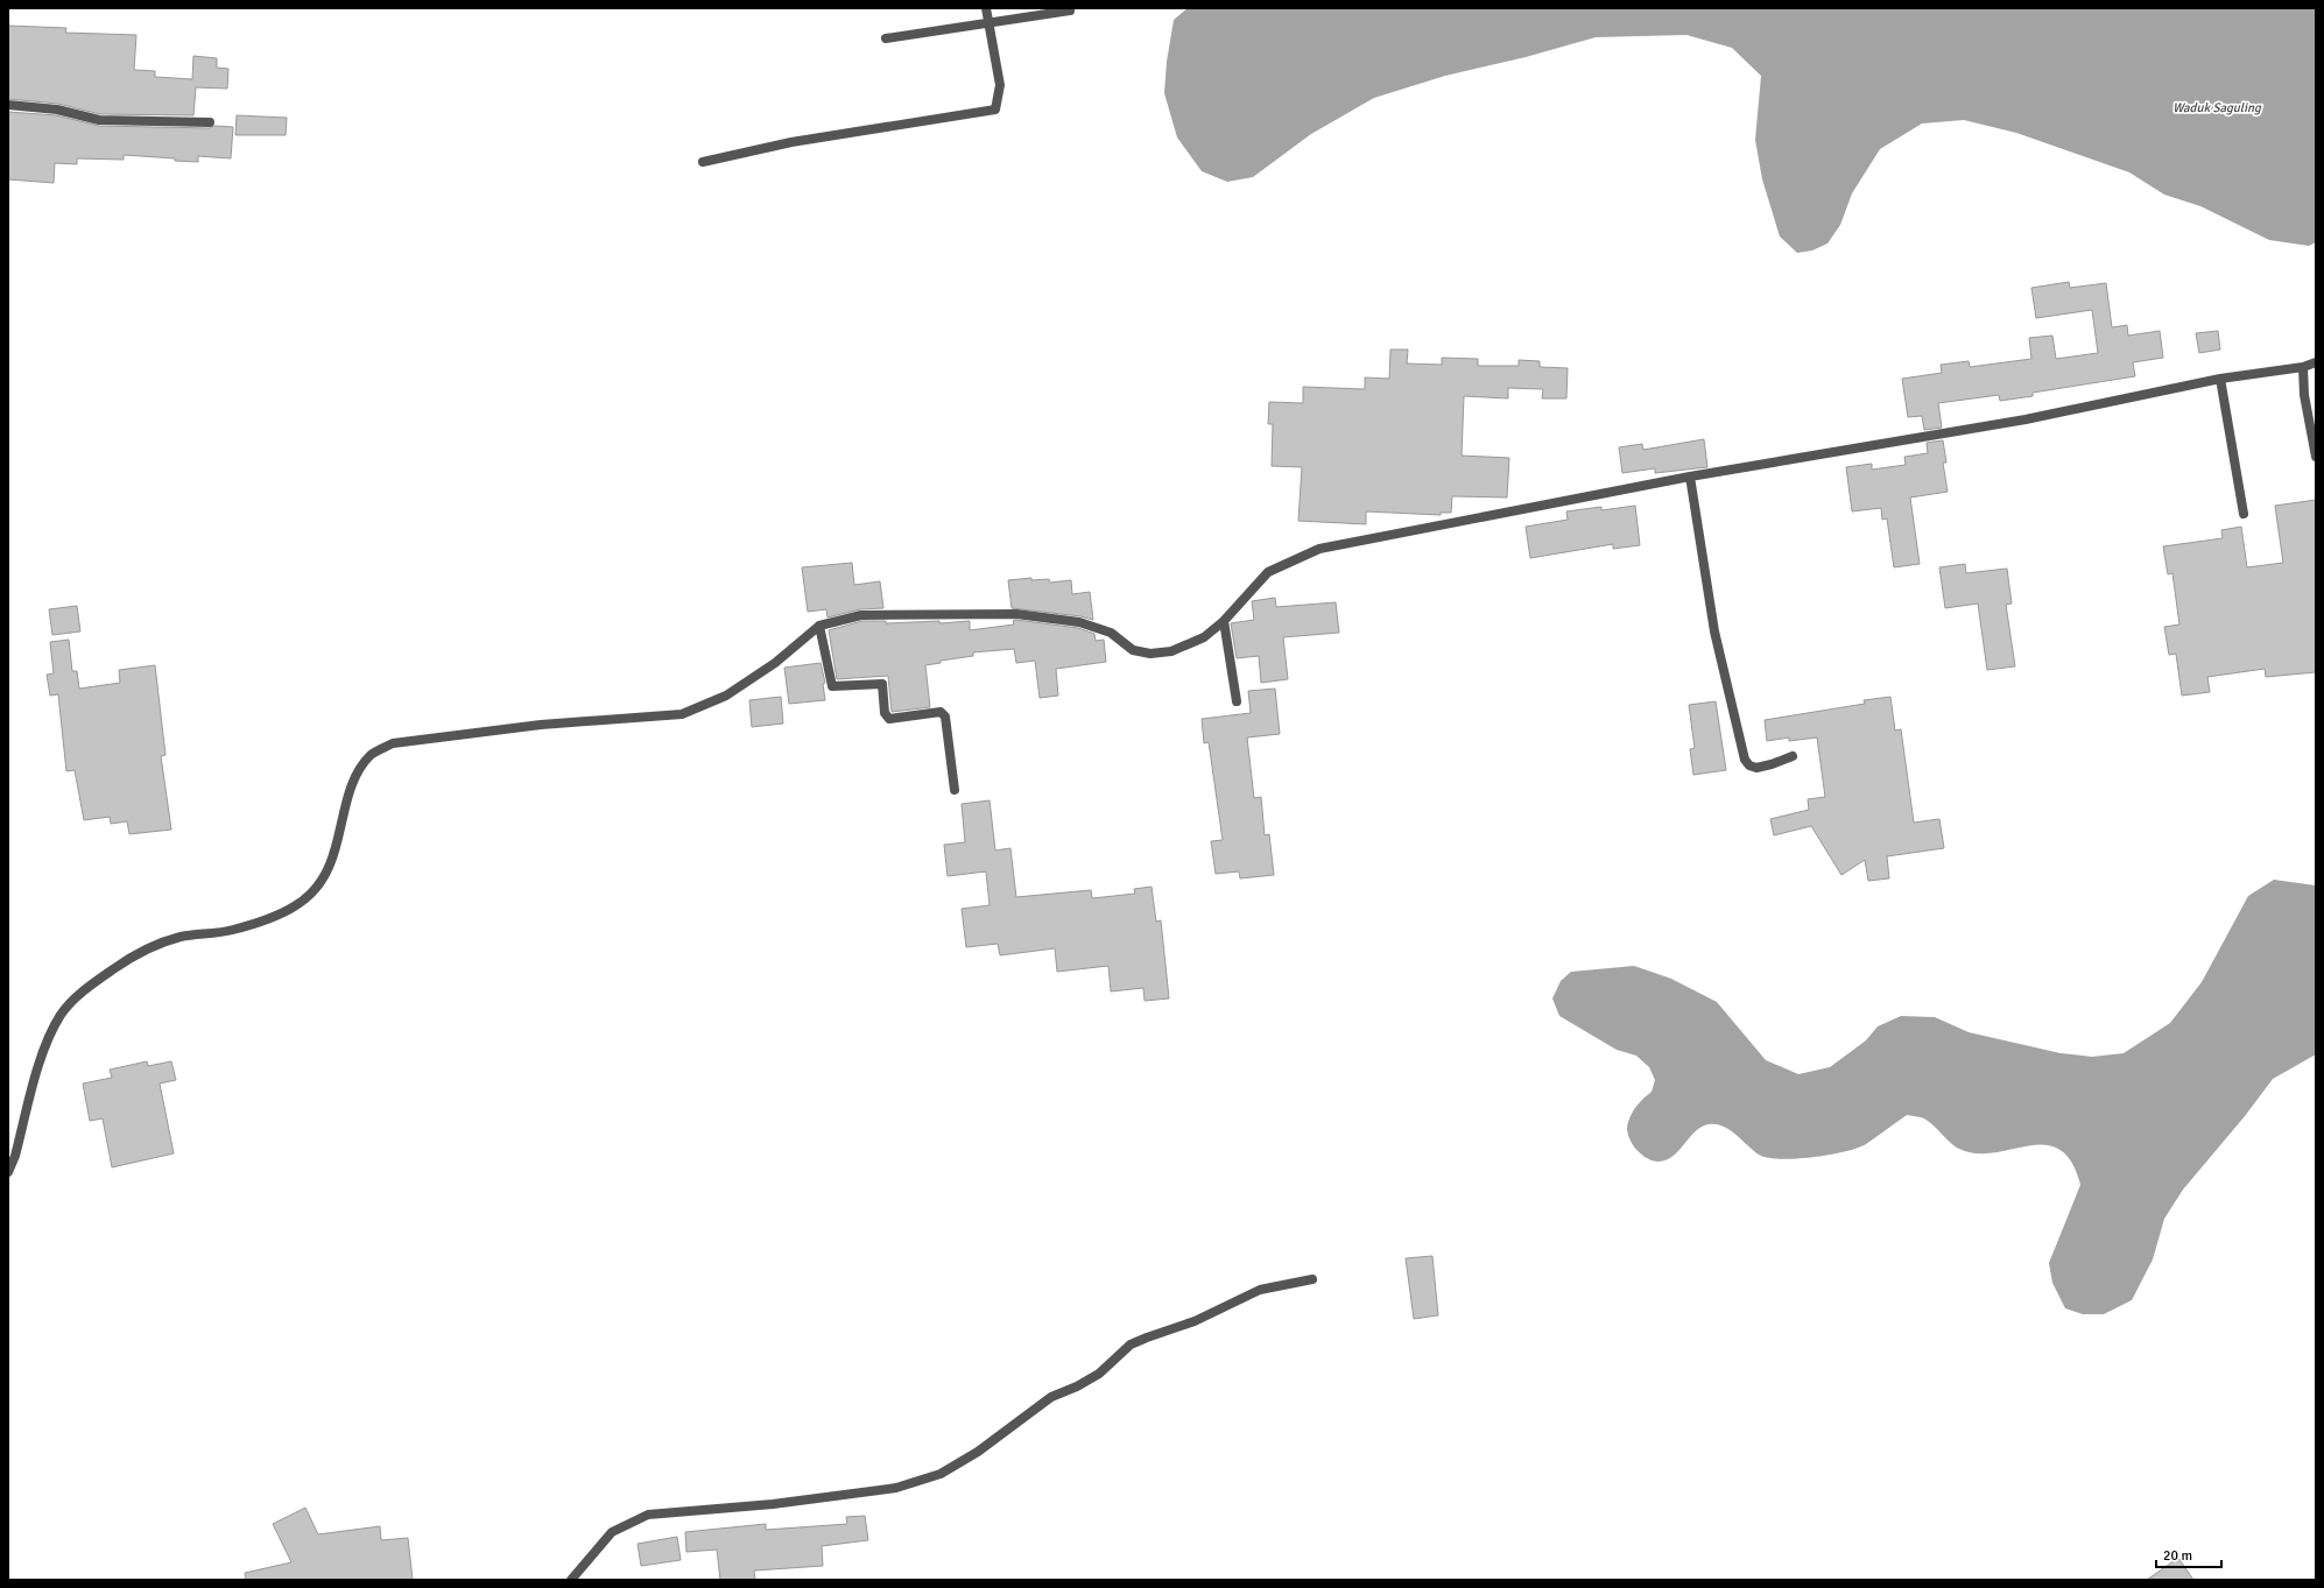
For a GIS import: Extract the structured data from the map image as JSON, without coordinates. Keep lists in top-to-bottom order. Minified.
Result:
{"water":["Waduk Saguling"],"scale_bar":"20 m"}
